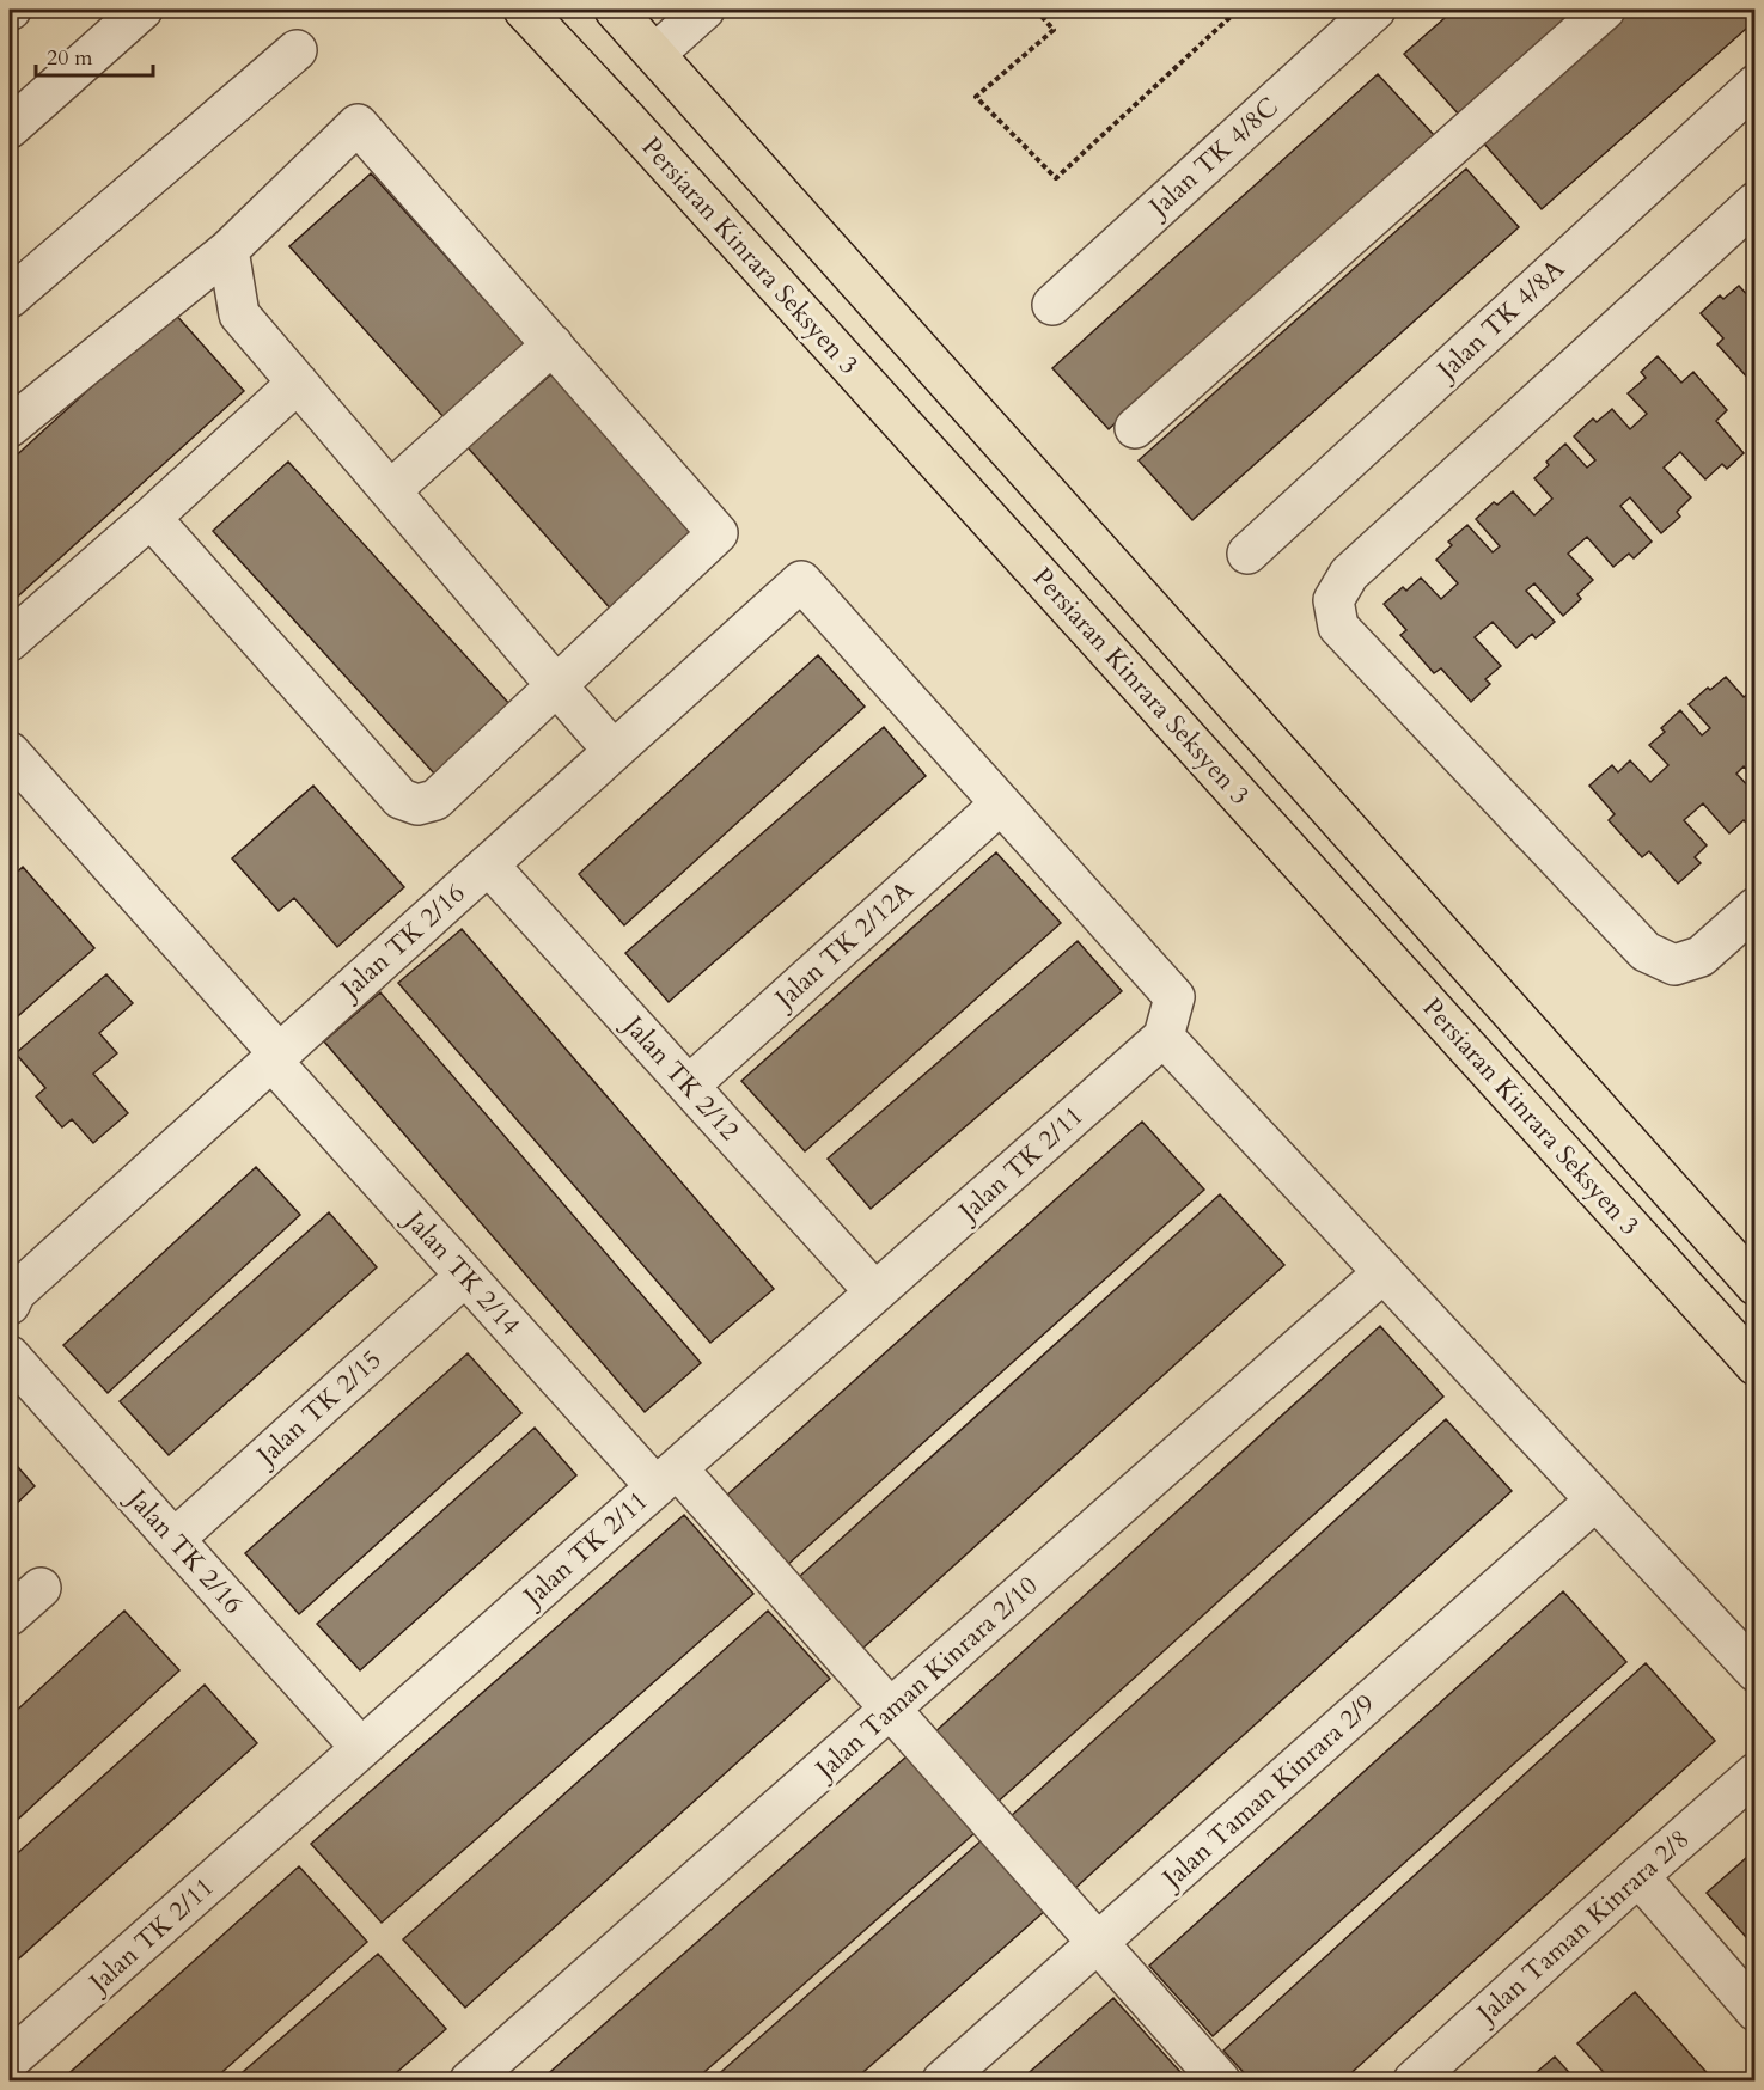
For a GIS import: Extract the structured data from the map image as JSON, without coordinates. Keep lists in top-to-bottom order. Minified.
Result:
{"streets":{"main road":["Persiaran Kinrara Seksyen 3"],"street":["Jalan TK 4/8C","Jalan TK 4/8A","Jalan TK 2/16","Jalan TK 2/12A","Jalan TK 2/12","Jalan TK 2/11","Jalan TK 2/14","Jalan TK 2/15","Jalan Taman Kinrara 2/10","Jalan Taman Kinrara 2/9","Jalan Taman Kinrara 2/8"]},"crossings":[["Jalan TK 2/16","Jalan TK 2/12A"],["Jalan TK 2/16","Jalan TK 2/12"],["Jalan TK 2/16","Jalan TK 2/11"],["Jalan TK 2/16","Jalan TK 2/14"],["Jalan TK 2/16","Jalan TK 2/15"],["Jalan TK 2/12A","Jalan TK 2/12"],["Jalan TK 2/12","Jalan TK 2/11"],["Jalan TK 2/11","Jalan TK 2/14"],["Jalan TK 2/14","Jalan TK 2/15"],["Jalan TK 2/14","Jalan Taman Kinrara 2/10"],["Jalan TK 2/14","Jalan Taman Kinrara 2/9"]],"scale_bar":"20 m"}
